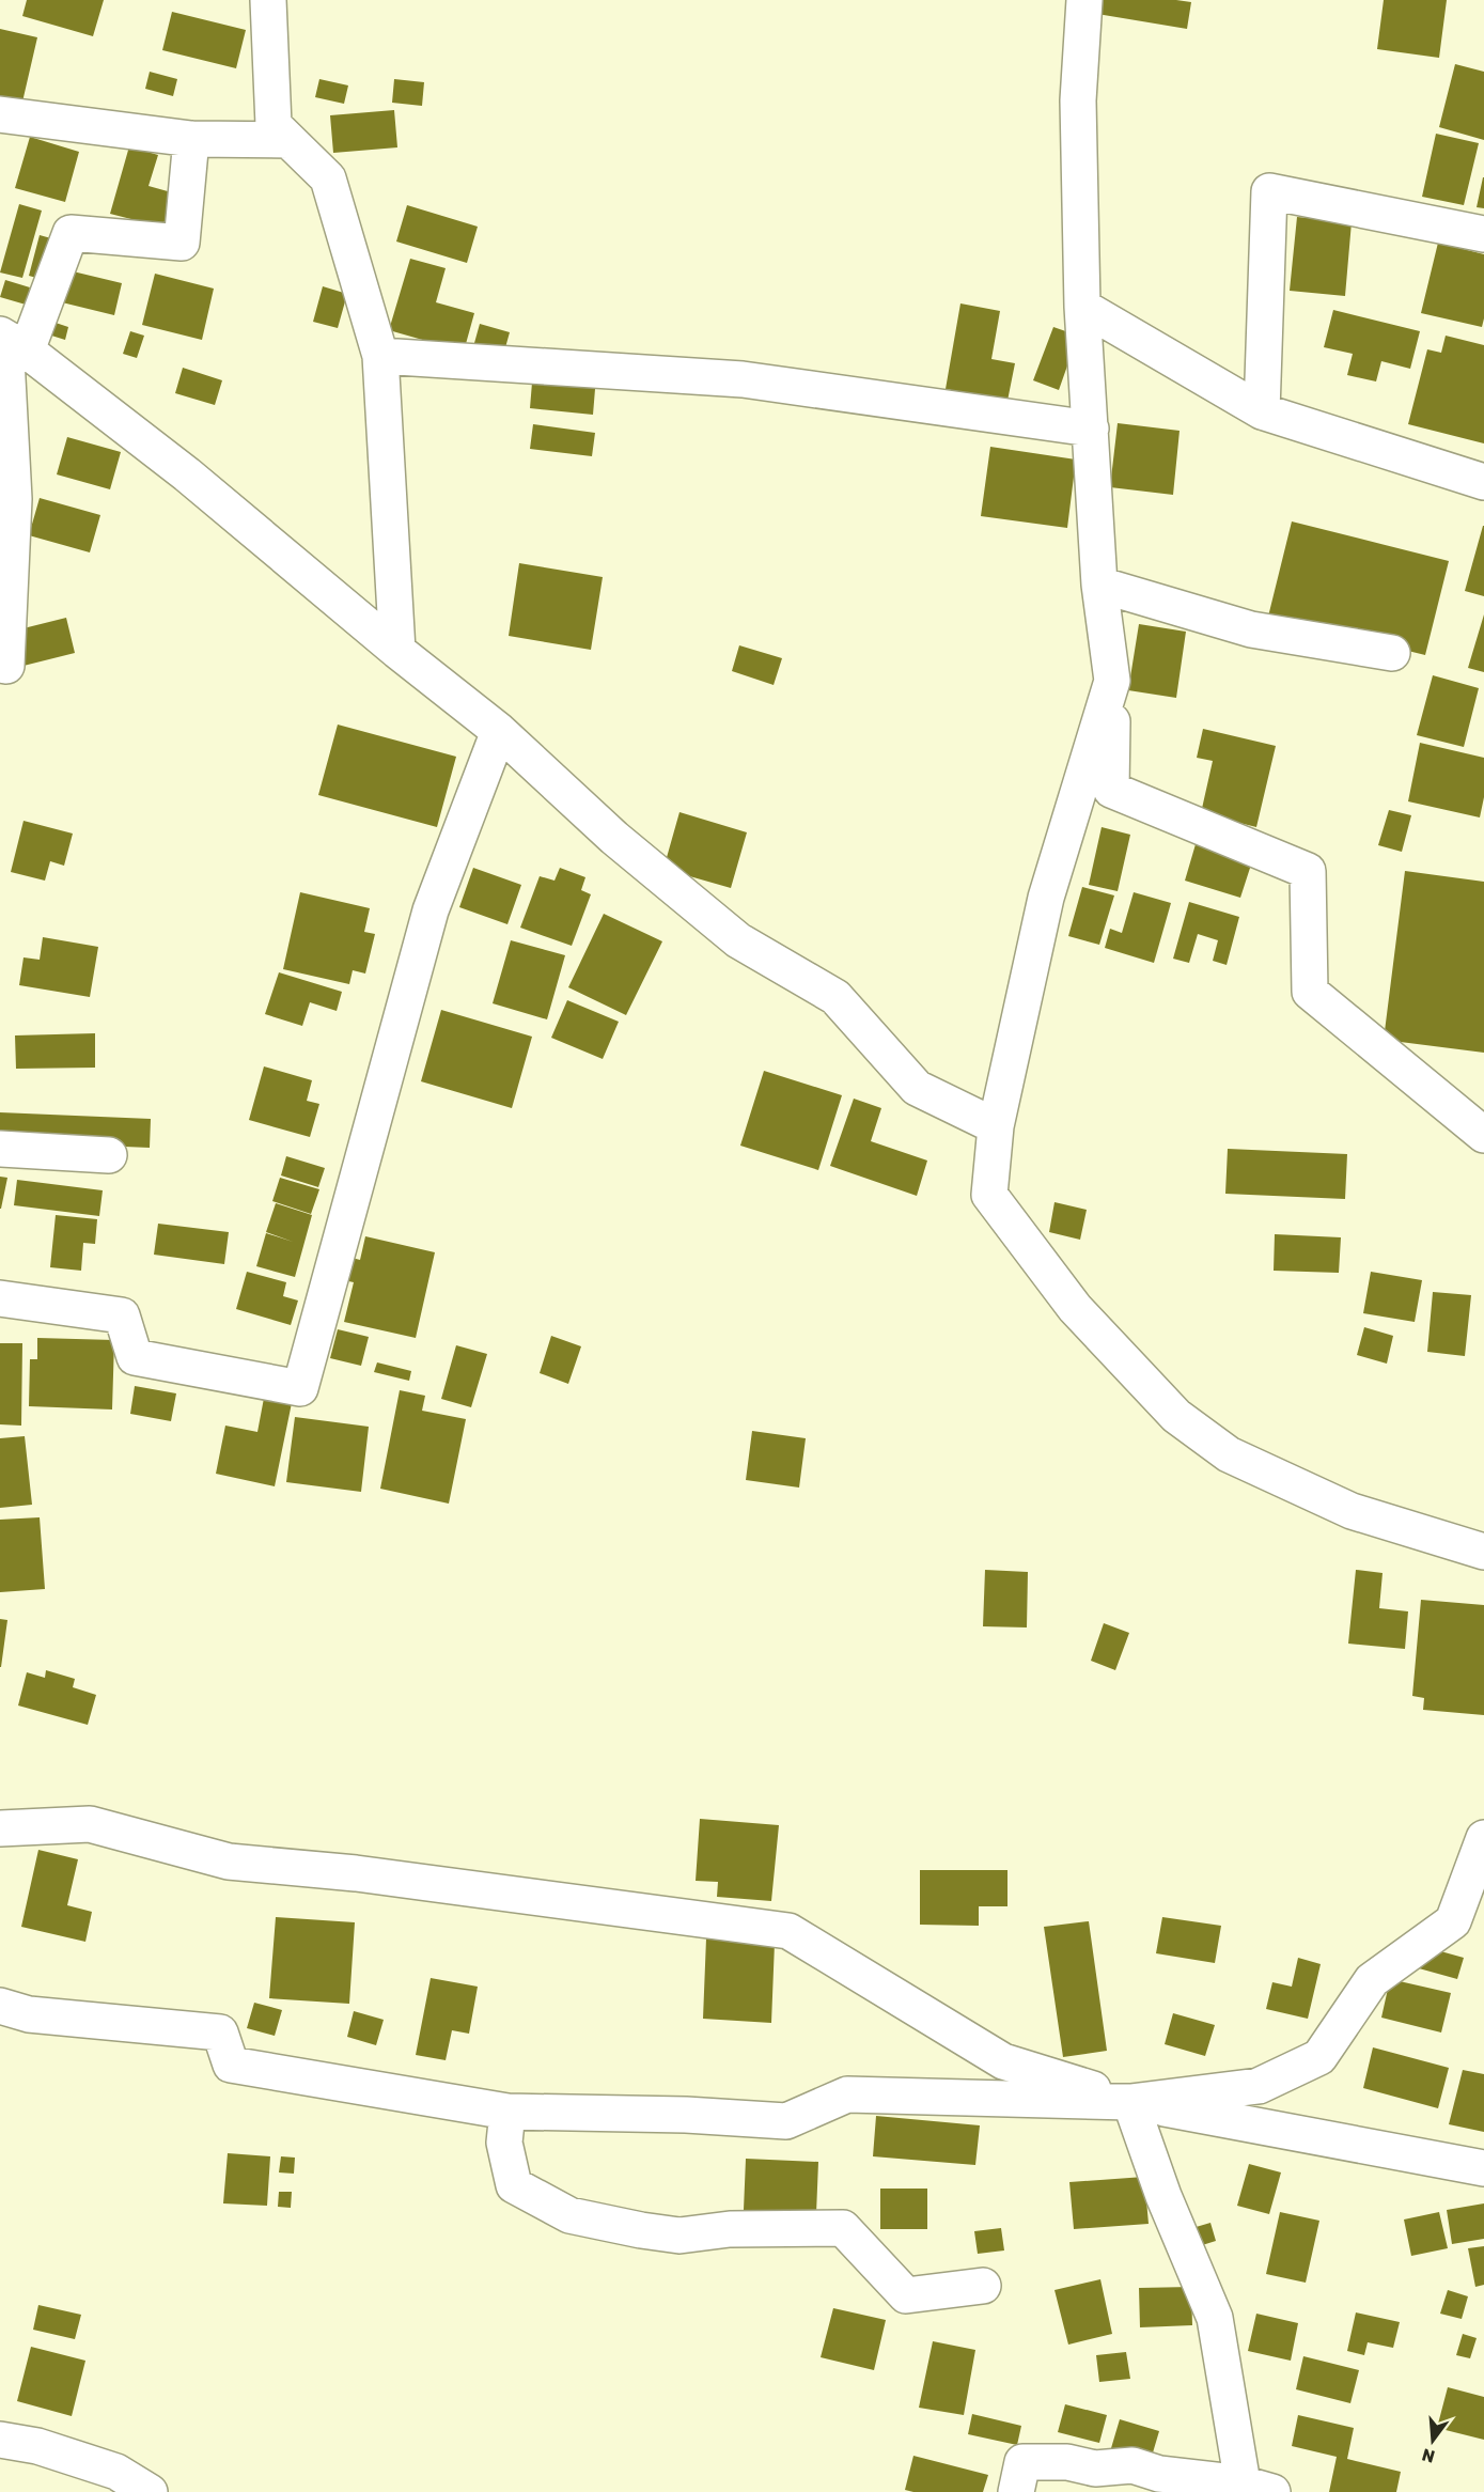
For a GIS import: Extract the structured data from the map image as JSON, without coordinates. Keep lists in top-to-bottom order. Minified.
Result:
{"north":"bottom"}
